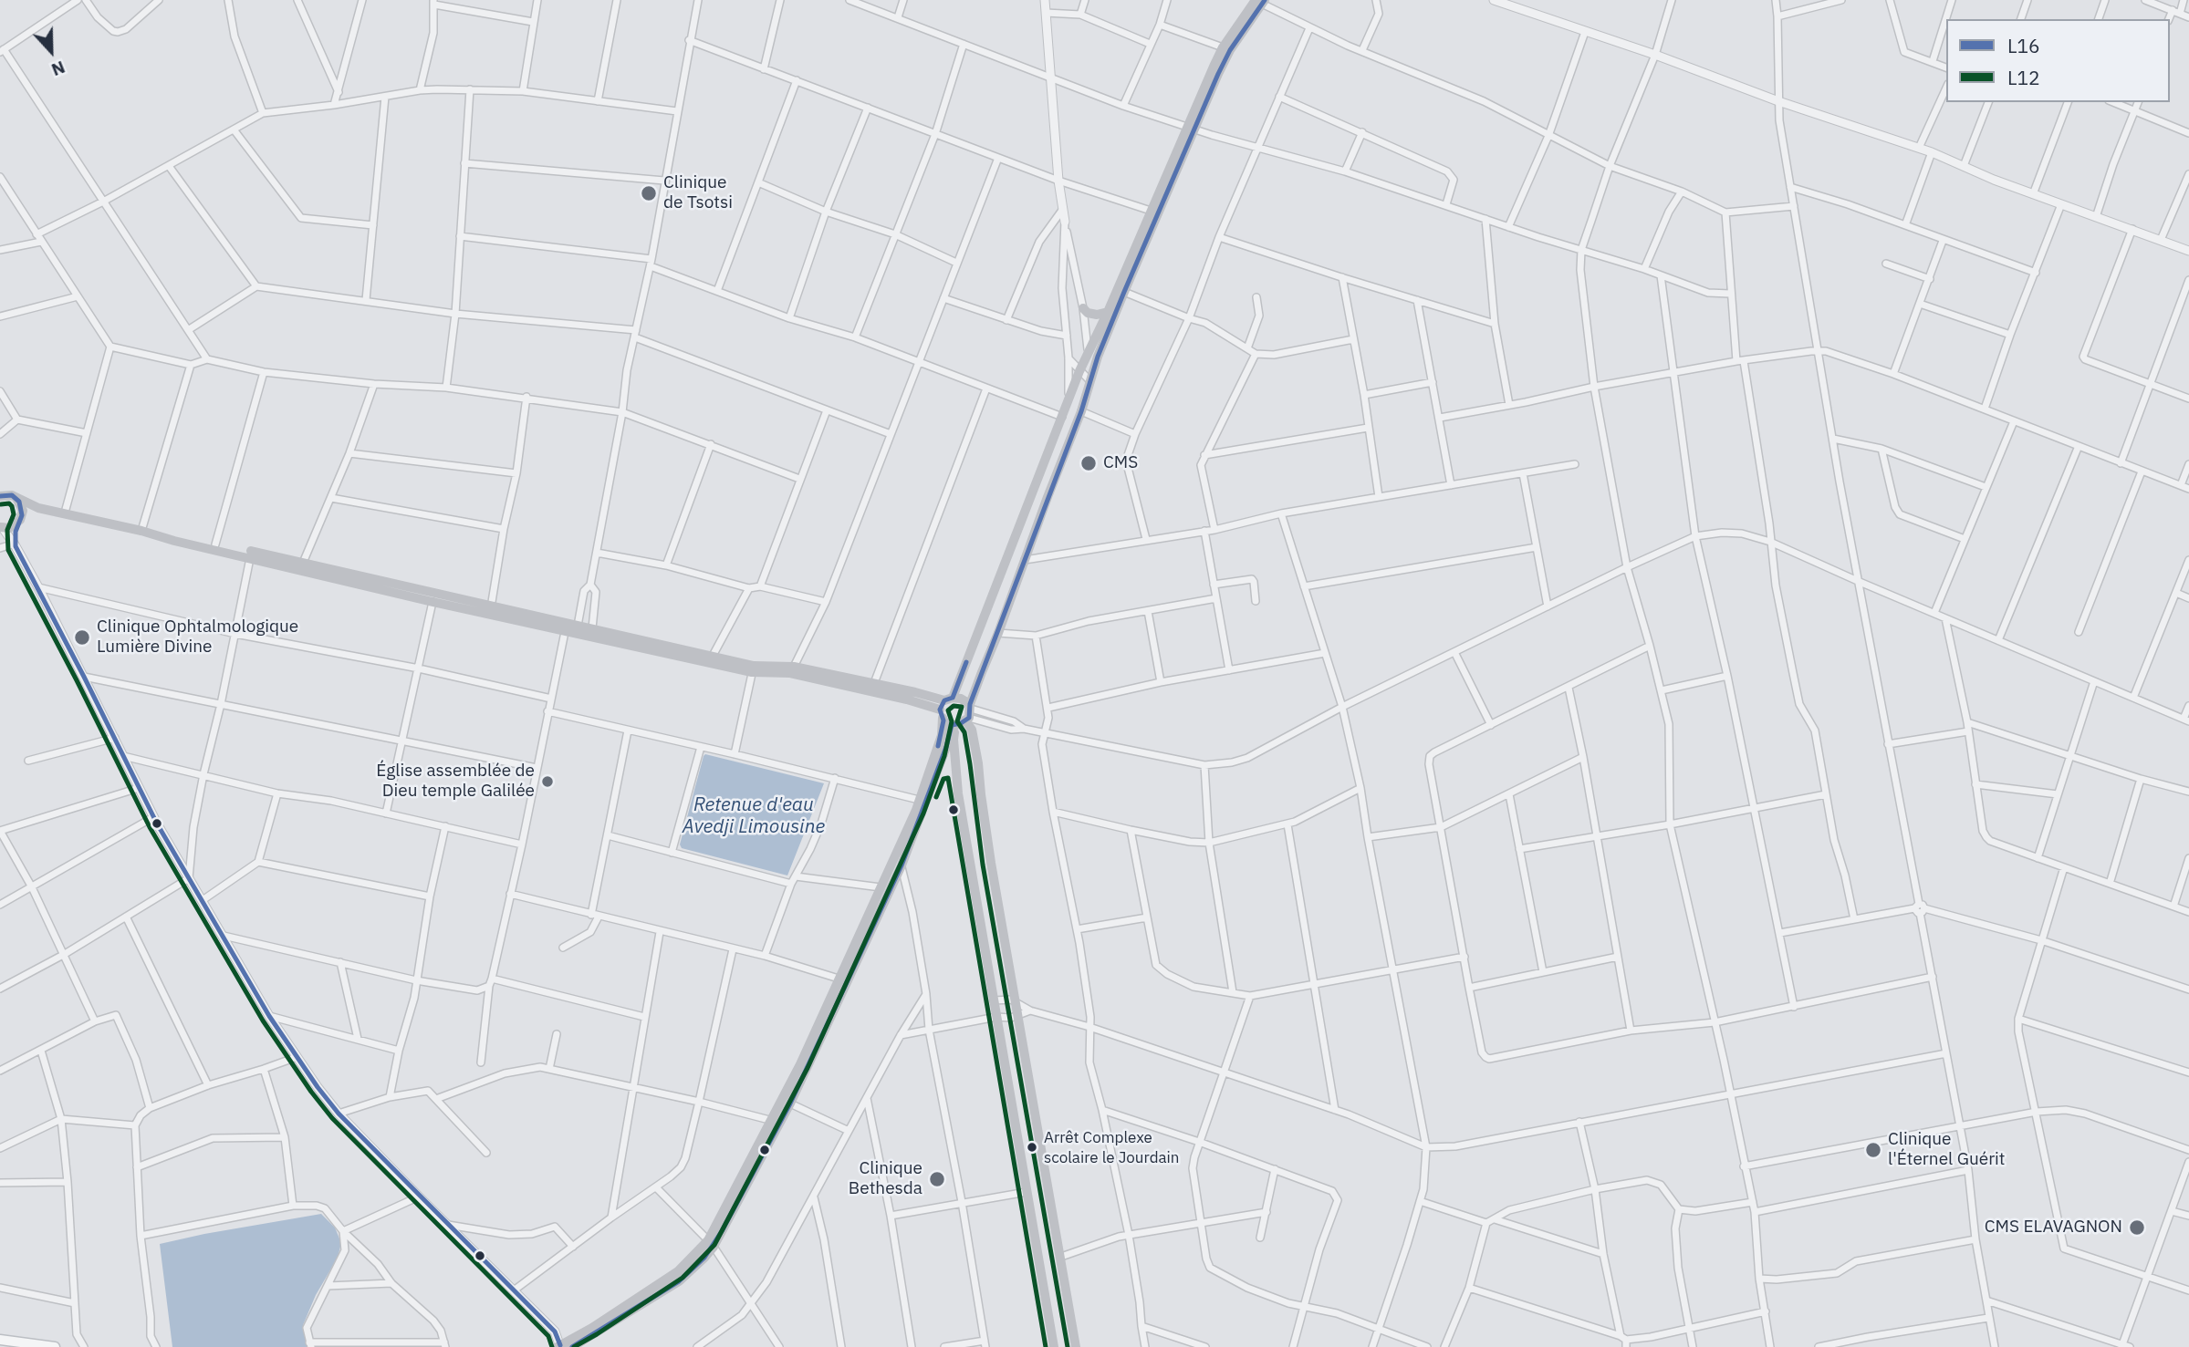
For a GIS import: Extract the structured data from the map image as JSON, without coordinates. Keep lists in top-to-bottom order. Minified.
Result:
{"water":["Retenue d'eau Avedji Limousine"],"places":["Clinique de Tsotsi","CMS","Clinique Ophtalmologique Lumière Divine","Église assemblée de Dieu temple Galilée","Arrêt Complexe scolaire le Jourdain","Clinique l'Éternel Guérit","Clinique Bethesda","CMS ELAVAGNON"],"lines":["transit line L16","transit line L12"],"legend":["L16","L12"],"north":"bottom"}
